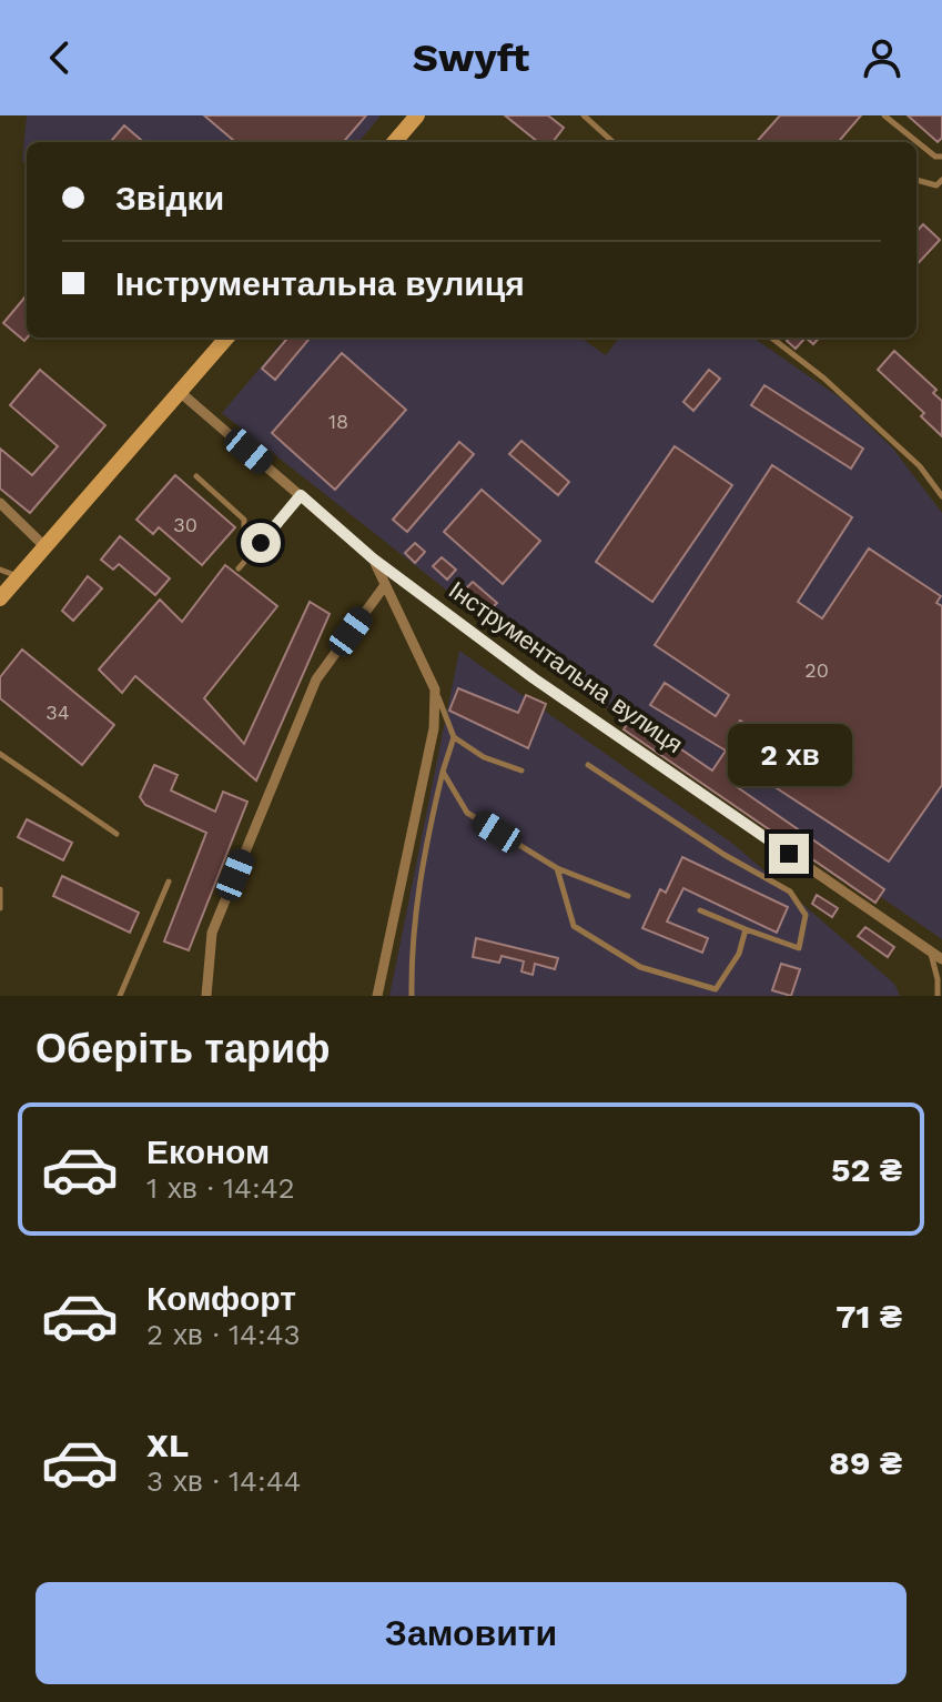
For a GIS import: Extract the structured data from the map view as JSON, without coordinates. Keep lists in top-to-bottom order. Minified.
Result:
{"streets":{"street":["Інструментальна вулиця"]},"house_numbers":["18","30","20","34"],"page":{"header":"Swyft","banner":["Звідки","Інструментальна вулиця"],"bubble":"2 хв","heading":"Оберіть тариф","list":[{"name":"Економ","note":"1 хв · 14:42","value":"52 ₴"},{"name":"Комфорт","note":"2 хв · 14:43","value":"71 ₴"},{"name":"XL","note":"3 хв · 14:44","value":"89 ₴"}],"buttons":"Замовити"}}
